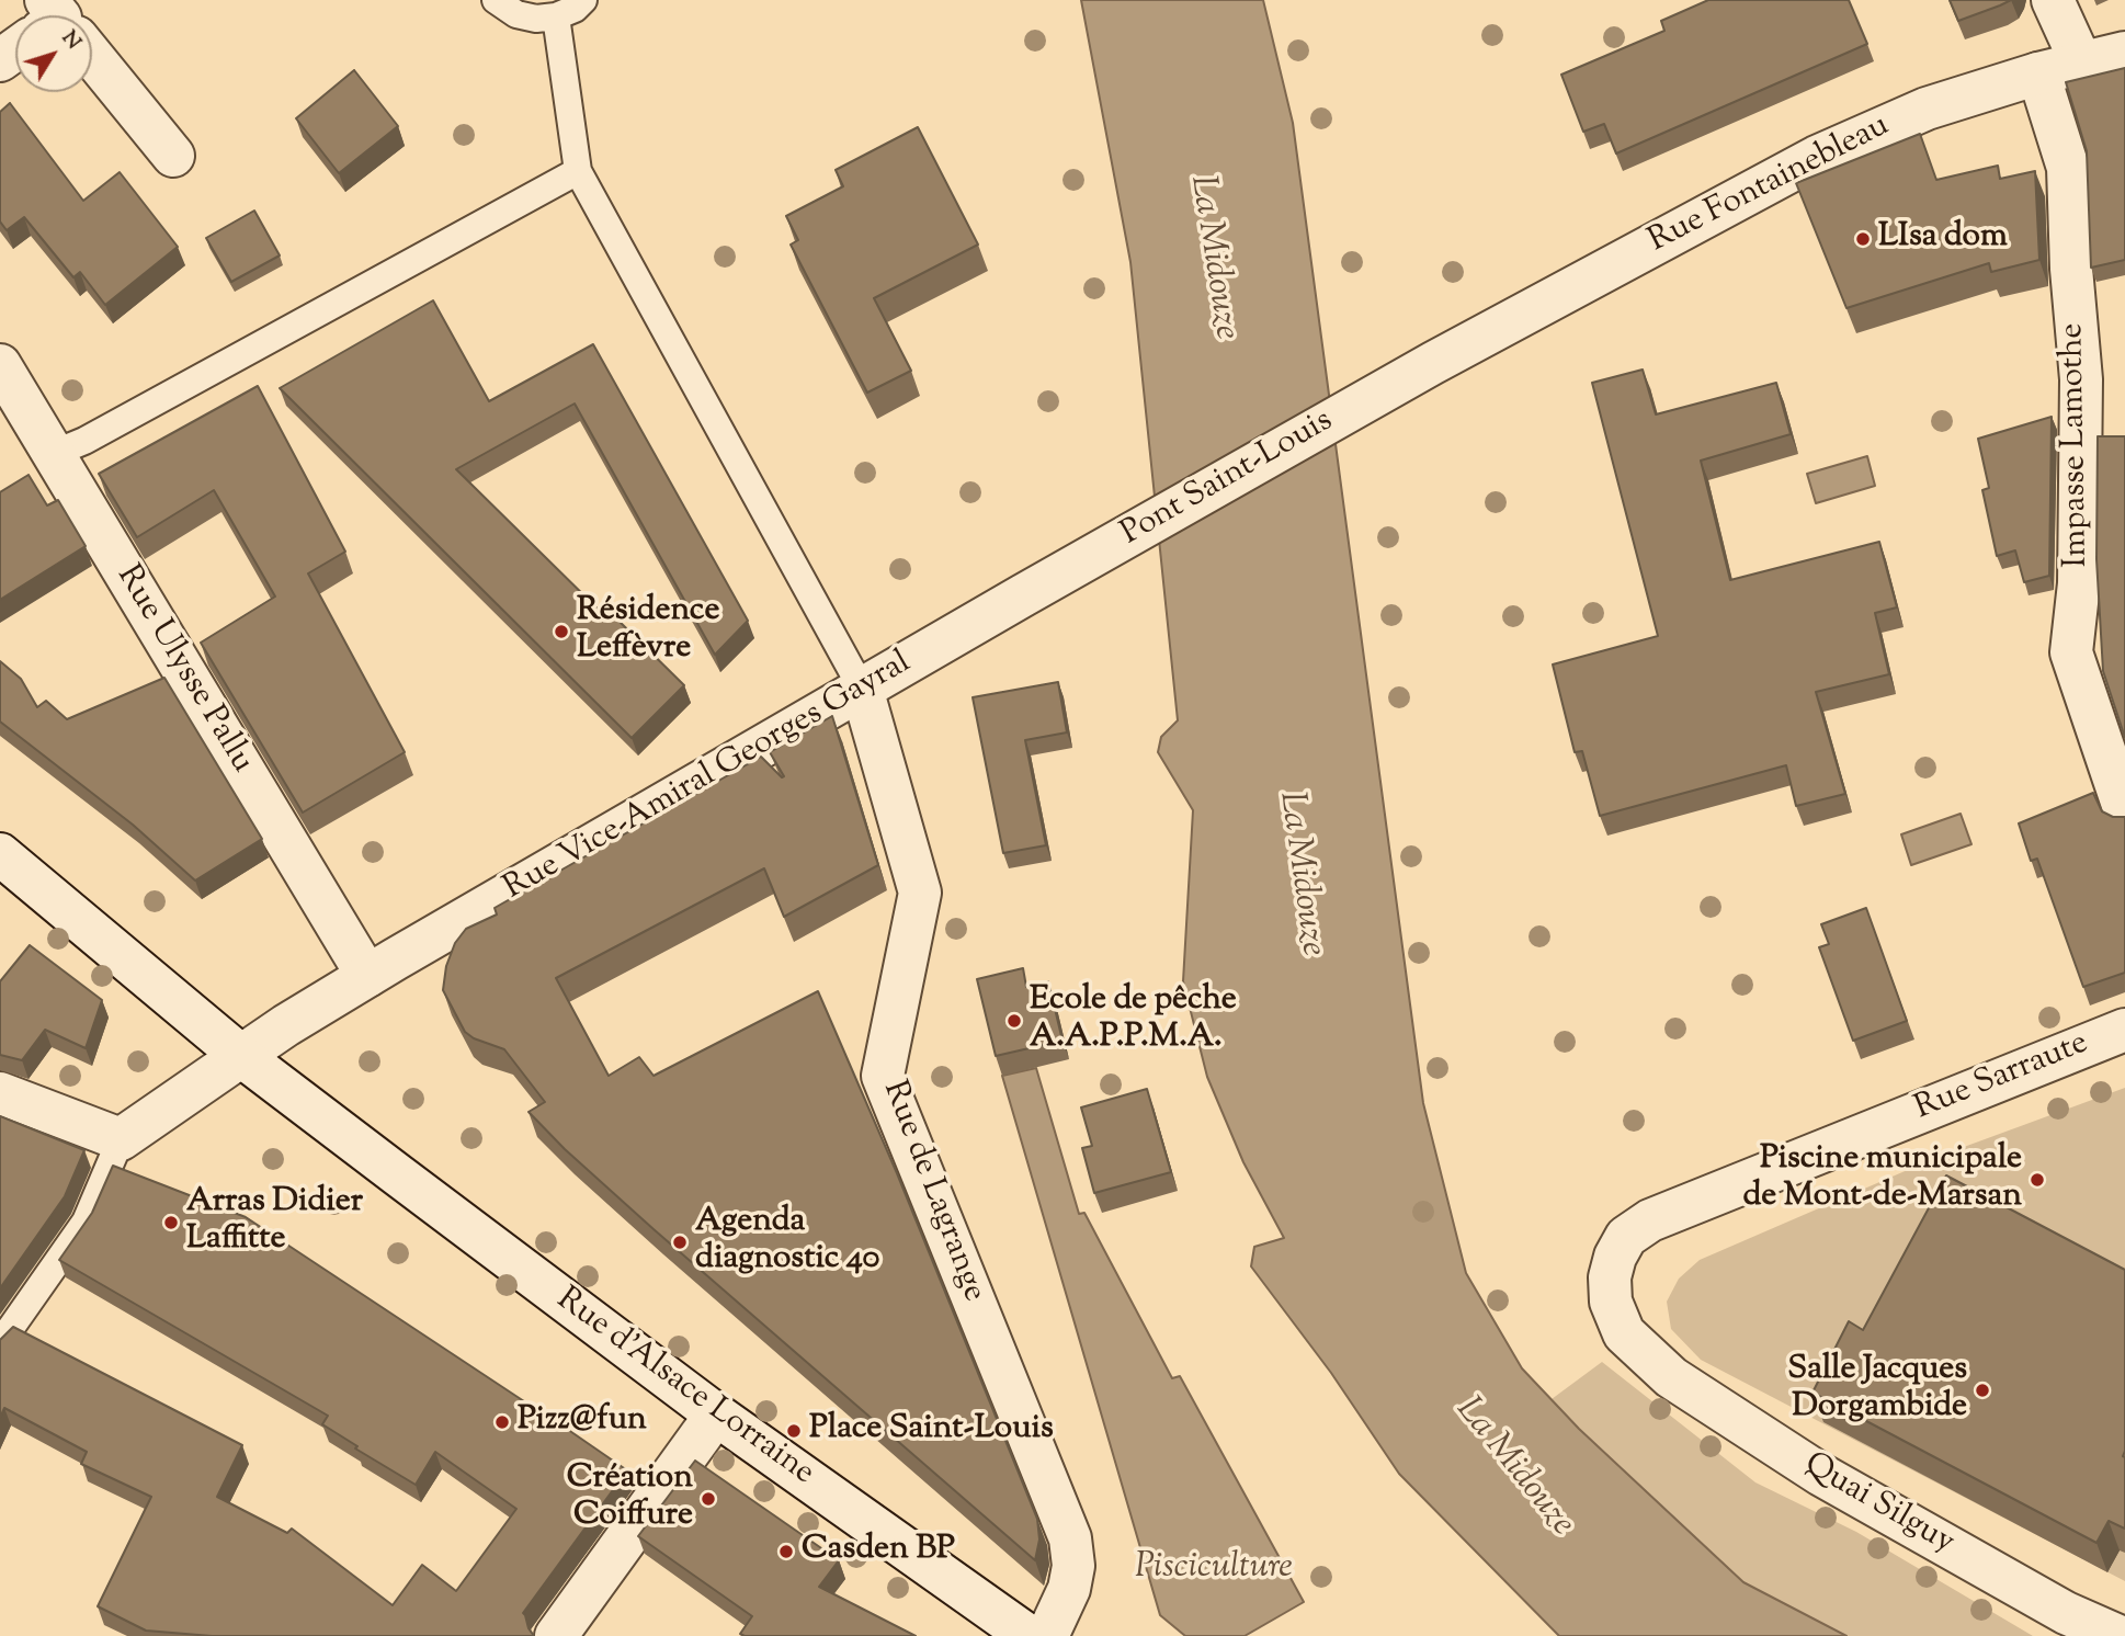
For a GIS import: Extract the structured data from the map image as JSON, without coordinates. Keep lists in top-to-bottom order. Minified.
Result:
{"streets":{"street":["Rue Fontainebleau","Impasse Lamothe","Pont Saint-Louis","Rue Ulysse Pallu","Rue Vice-Amiral Georges Gayral","Rue Sarraute","Rue de Lagrange","Rue d'Alsace Lorraine","Quai Silguy"]},"crossings":[["Rue Fontainebleau","Impasse Lamothe"],["Rue Fontainebleau","Pont Saint-Louis"],["Pont Saint-Louis","Rue Vice-Amiral Georges Gayral"],["Rue Ulysse Pallu","Rue Vice-Amiral Georges Gayral"],["Rue Vice-Amiral Georges Gayral","Rue de Lagrange"],["Rue Sarraute","Quai Silguy"]],"water":["La Midouze","Pisciculture"],"places":["LIsa dom","Résidence Leffèvre","Ecole de pêche A.A.P.P.M.A.","Piscine municipale de Mont-de-Marsan","Arras Didier Laffitte","Agenda diagnostic 40","Salle Jacques Dorgambide","Pizz@fun","Place Saint-Louis","Création Coiffure","Casden BP"],"north":"top right"}
